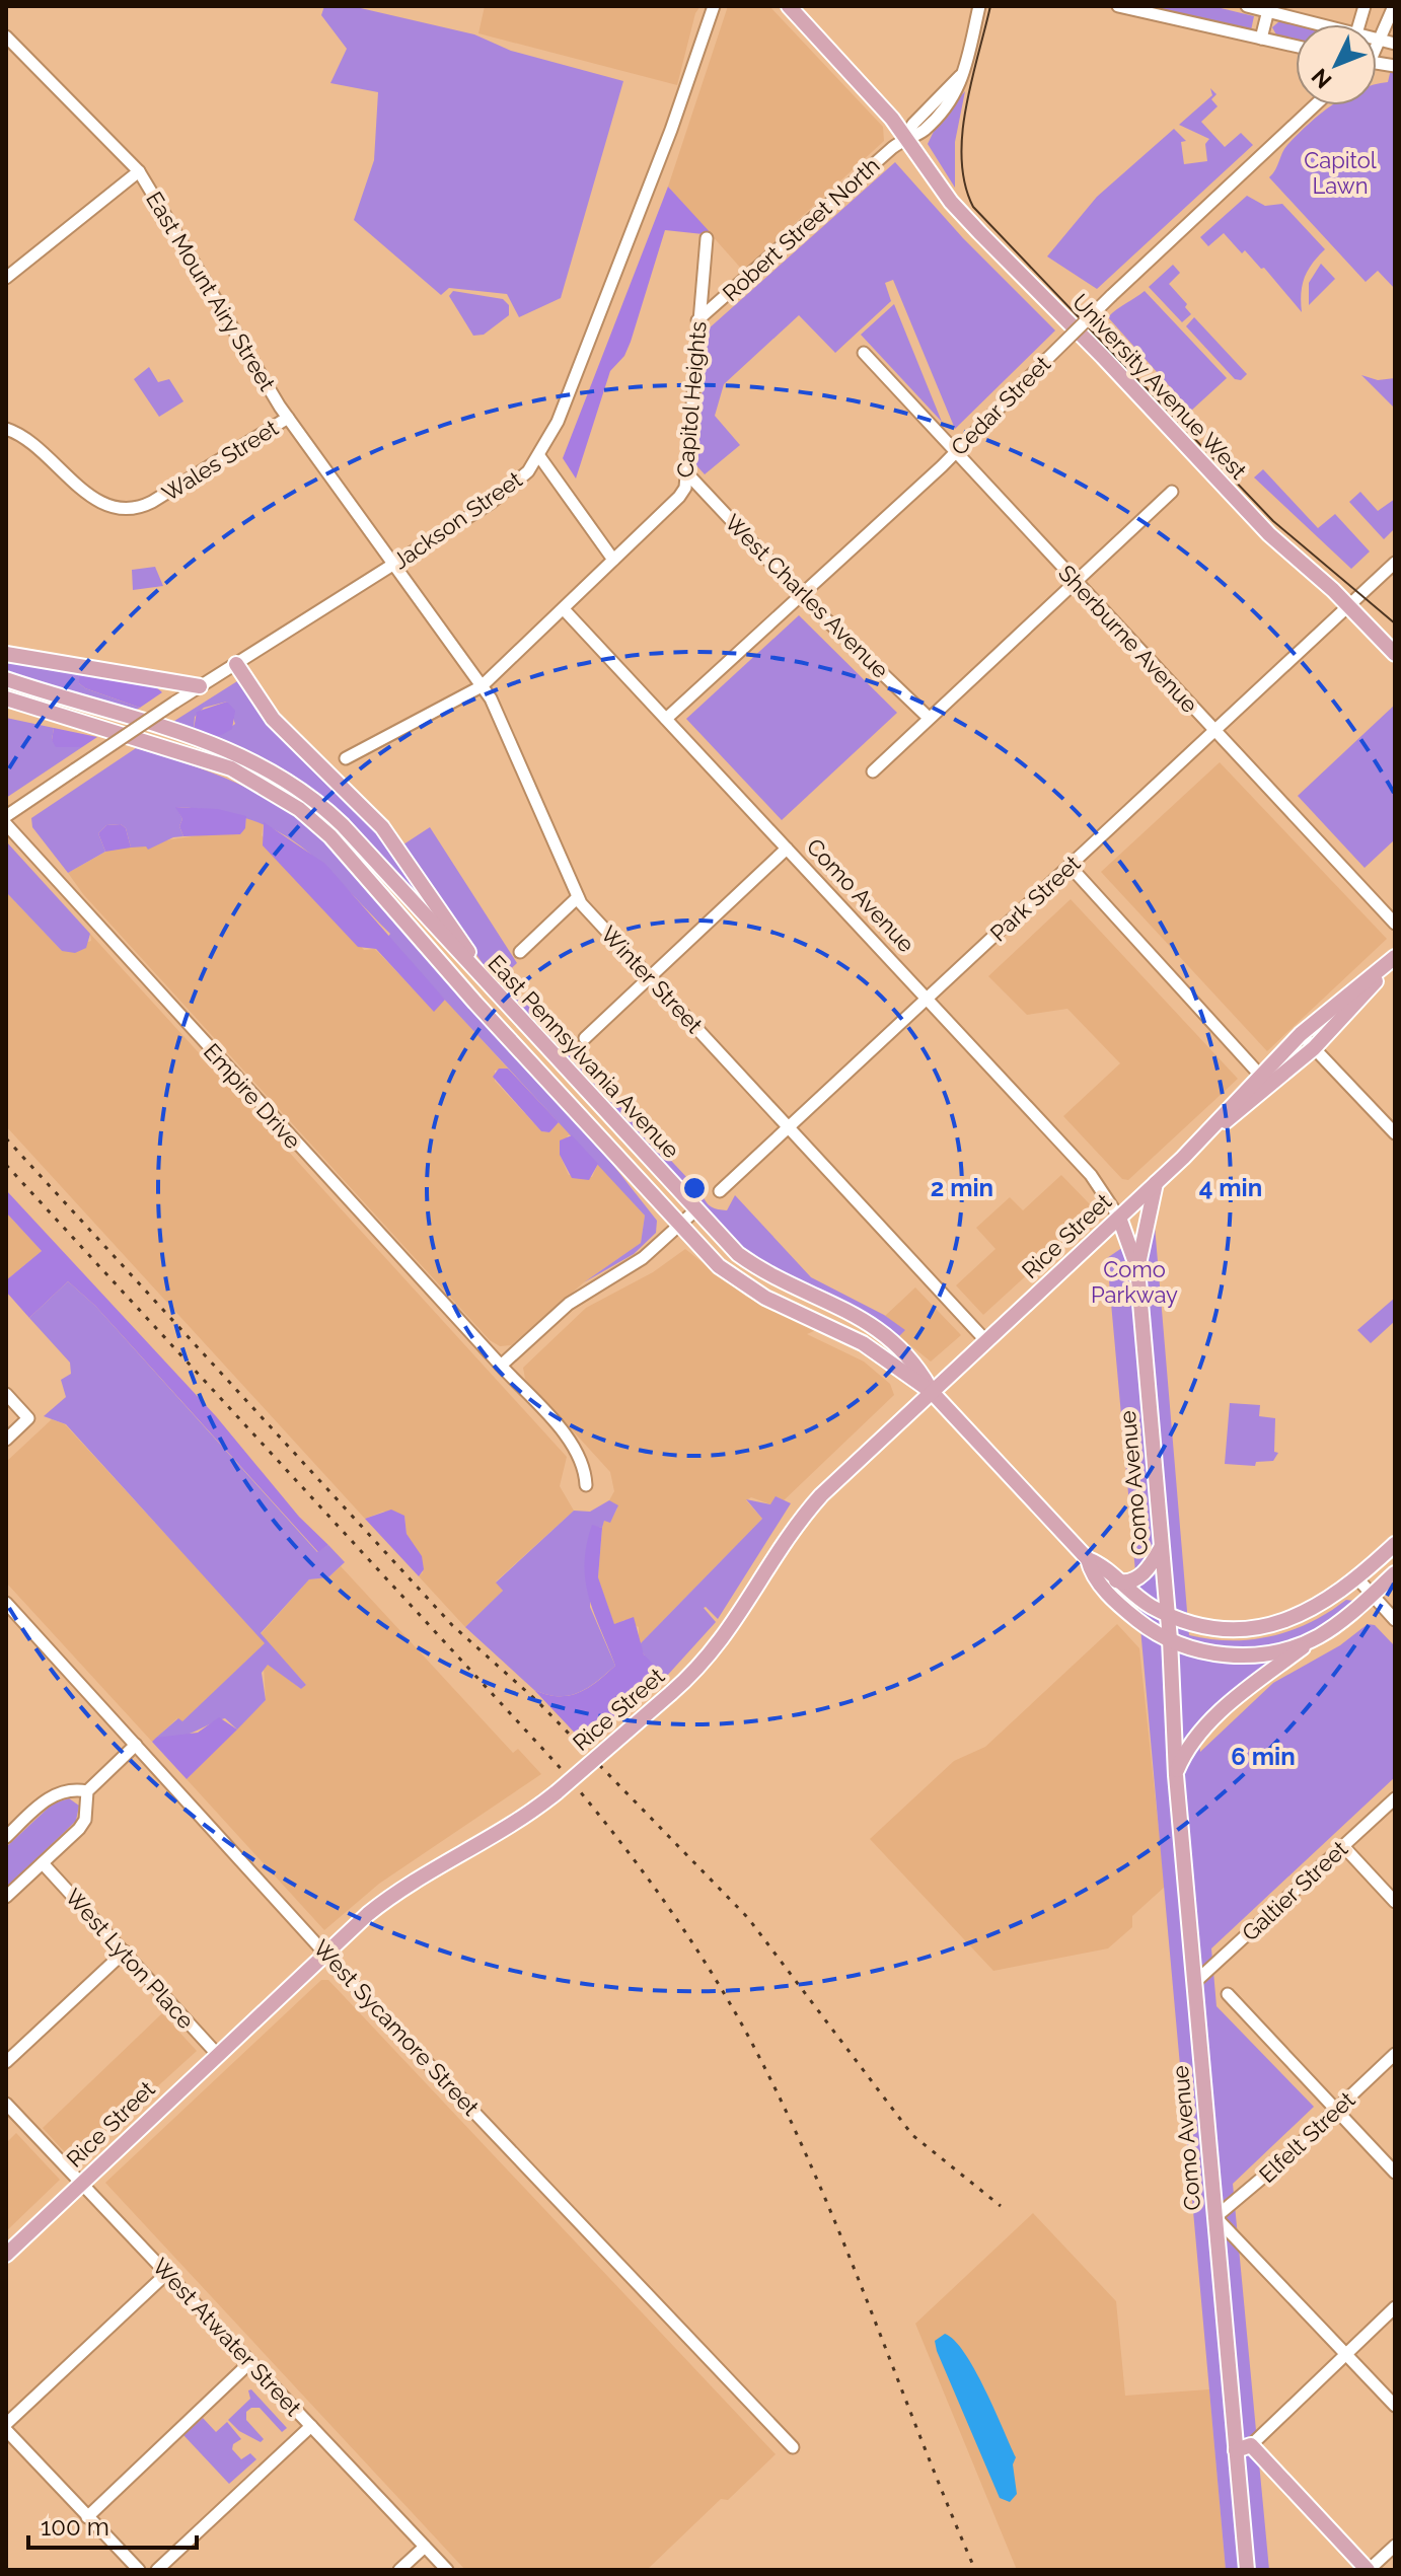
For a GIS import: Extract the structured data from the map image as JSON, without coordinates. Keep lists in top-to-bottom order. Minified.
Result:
{"streets":{"main road":["University Avenue West","Como Avenue","East Pennsylvania Avenue","Rice Street"],"street":["Robert Street North","East Mount Airy Street","Capitol Heights","Cedar Street","Wales Street","Jackson Street","West Charles Avenue","Sherburne Avenue","Park Street","Winter Street","Empire Drive","Galtier Street","West Lyton Place","West Sycamore Street","Elfelt Street","West Atwater Street"]},"crossings":[["Robert Street North","University Avenue West"],["Robert Street North","Capitol Heights"],["East Mount Airy Street","Wales Street"],["East Mount Airy Street","Jackson Street"],["East Mount Airy Street","Winter Street"],["University Avenue West","Park Street"],["Capitol Heights","West Charles Avenue"],["Capitol Heights","Como Avenue"],["Capitol Heights","Winter Street"],["Cedar Street","West Charles Avenue"],["Cedar Street","Sherburne Avenue"],["Cedar Street","Como Avenue"],["Jackson Street","Winter Street"],["Sherburne Avenue","Park Street"],["Como Avenue","Park Street"],["Como Avenue","Rice Street"],["Como Avenue","Galtier Street"],["Como Avenue","Elfelt Street"],["Park Street","Winter Street"],["Winter Street","Rice Street"],["East Pennsylvania Avenue","Rice Street"],["Rice Street","West Lyton Place"],["Rice Street","West Sycamore Street"],["Rice Street","West Atwater Street"]],"parks":["Capitol Lawn","Como Parkway"],"scale_bar":"100 m","north":"bottom left","rings":["2 min","4 min","6 min"]}
